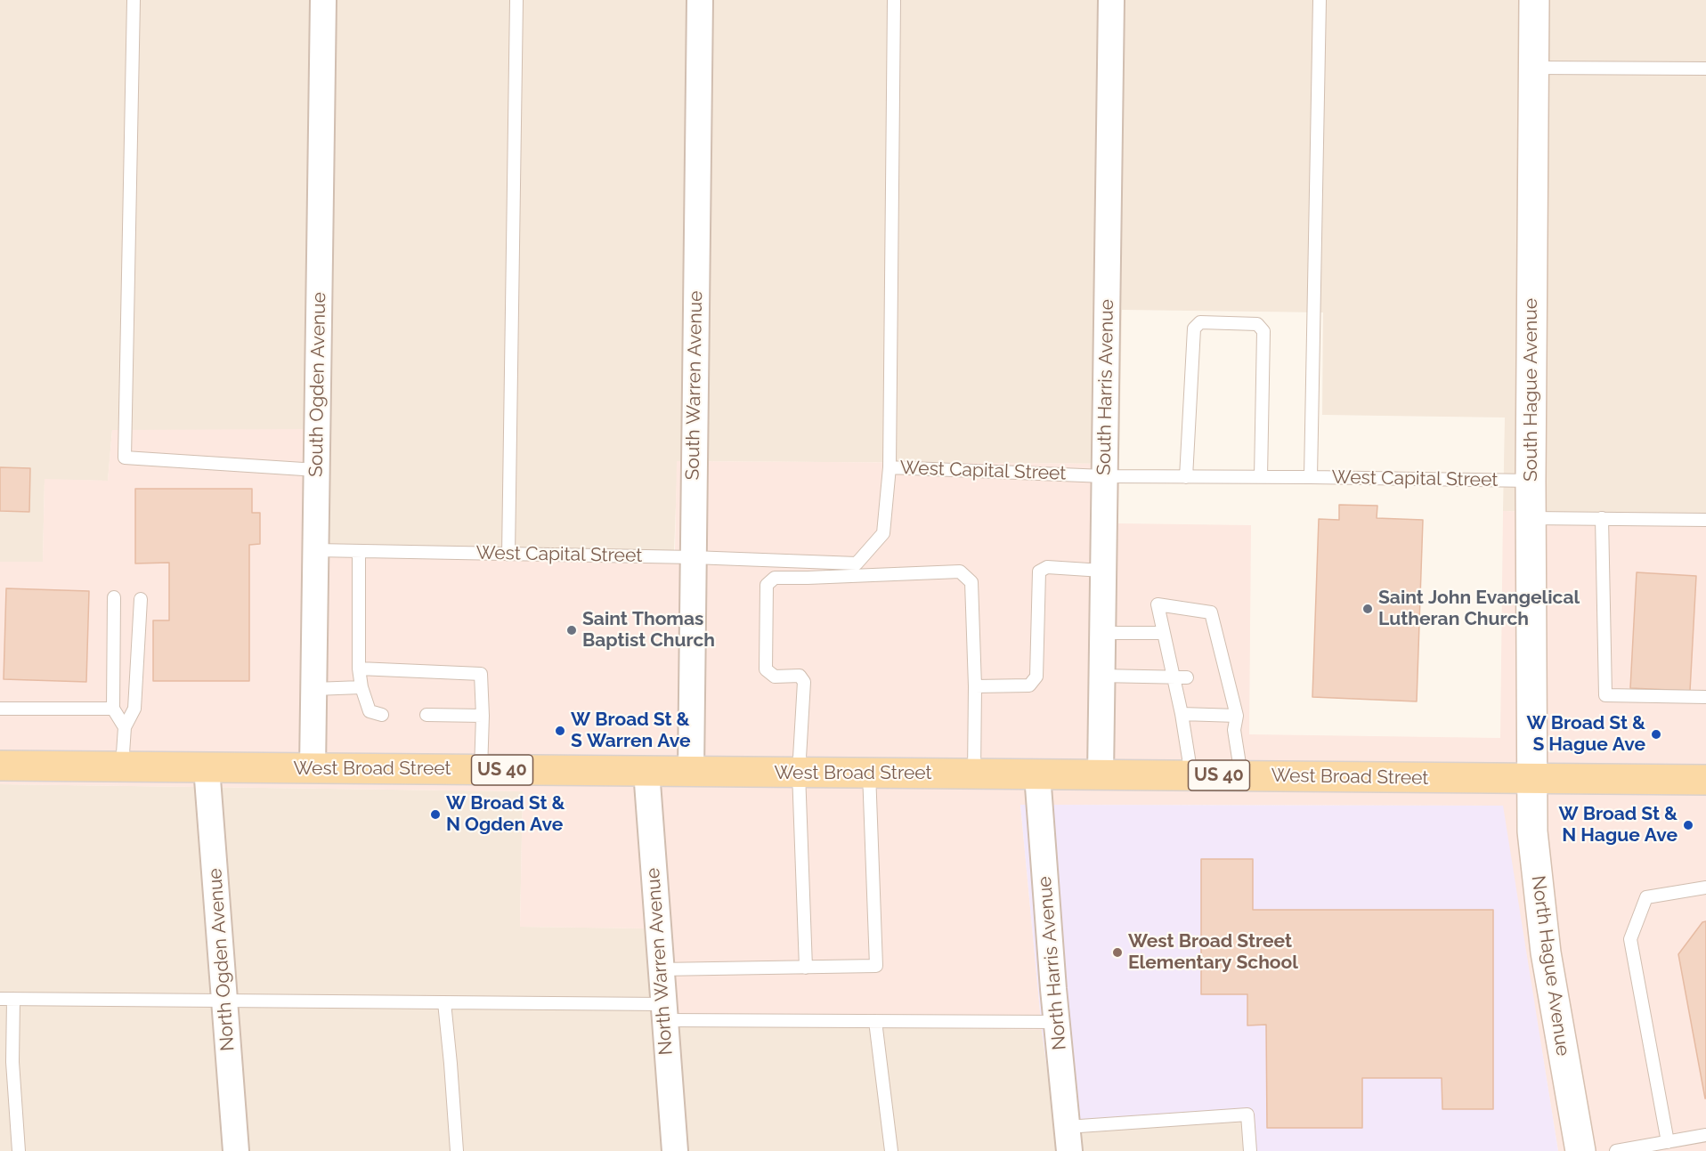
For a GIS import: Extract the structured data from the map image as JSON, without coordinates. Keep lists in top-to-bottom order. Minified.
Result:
{"streets":{"main road":["South Hague Avenue","West Broad Street","US 40","North Hague Avenue"],"street":["South Ogden Avenue","South Warren Avenue","South Harris Avenue","North Ogden Avenue","North Warren Avenue","North Harris Avenue"],"lane":["West Capital Street"]},"crossings":[["South Ogden Avenue","West Capital Street"],["South Ogden Avenue","West Broad Street"],["South Warren Avenue","West Capital Street"],["South Warren Avenue","West Broad Street"],["South Harris Avenue","West Capital Street"],["South Harris Avenue","West Broad Street"],["South Hague Avenue","West Capital Street"],["South Hague Avenue","West Broad Street"],["South Hague Avenue","North Hague Avenue"],["West Broad Street","North Ogden Avenue"],["West Broad Street","North Warren Avenue"],["West Broad Street","North Harris Avenue"],["West Broad Street","North Hague Avenue"]],"places":["Saint John Evangelical Lutheran Church","Saint Thomas Baptist Church","W Broad St & S Warren Ave","W Broad St & S Hague Ave","W Broad St & N Ogden Ave","W Broad St & N Hague Ave","West Broad Street Elementary School"]}
